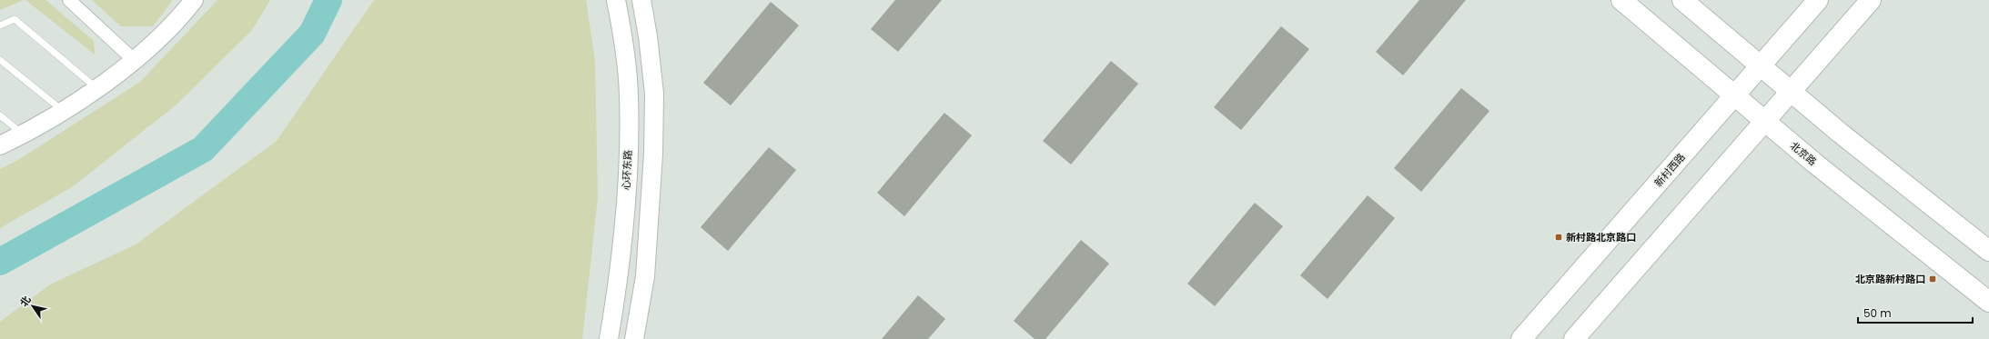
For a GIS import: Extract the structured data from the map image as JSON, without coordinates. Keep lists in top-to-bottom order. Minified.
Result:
{"streets":{"main road":["北京路","心环东路","新村西路"]},"crossings":[["北京路","新村西路"]],"places":{"transit":["新村路北京路口","北京路新村路口"]},"scale_bar":"50 m","north":"top left"}
